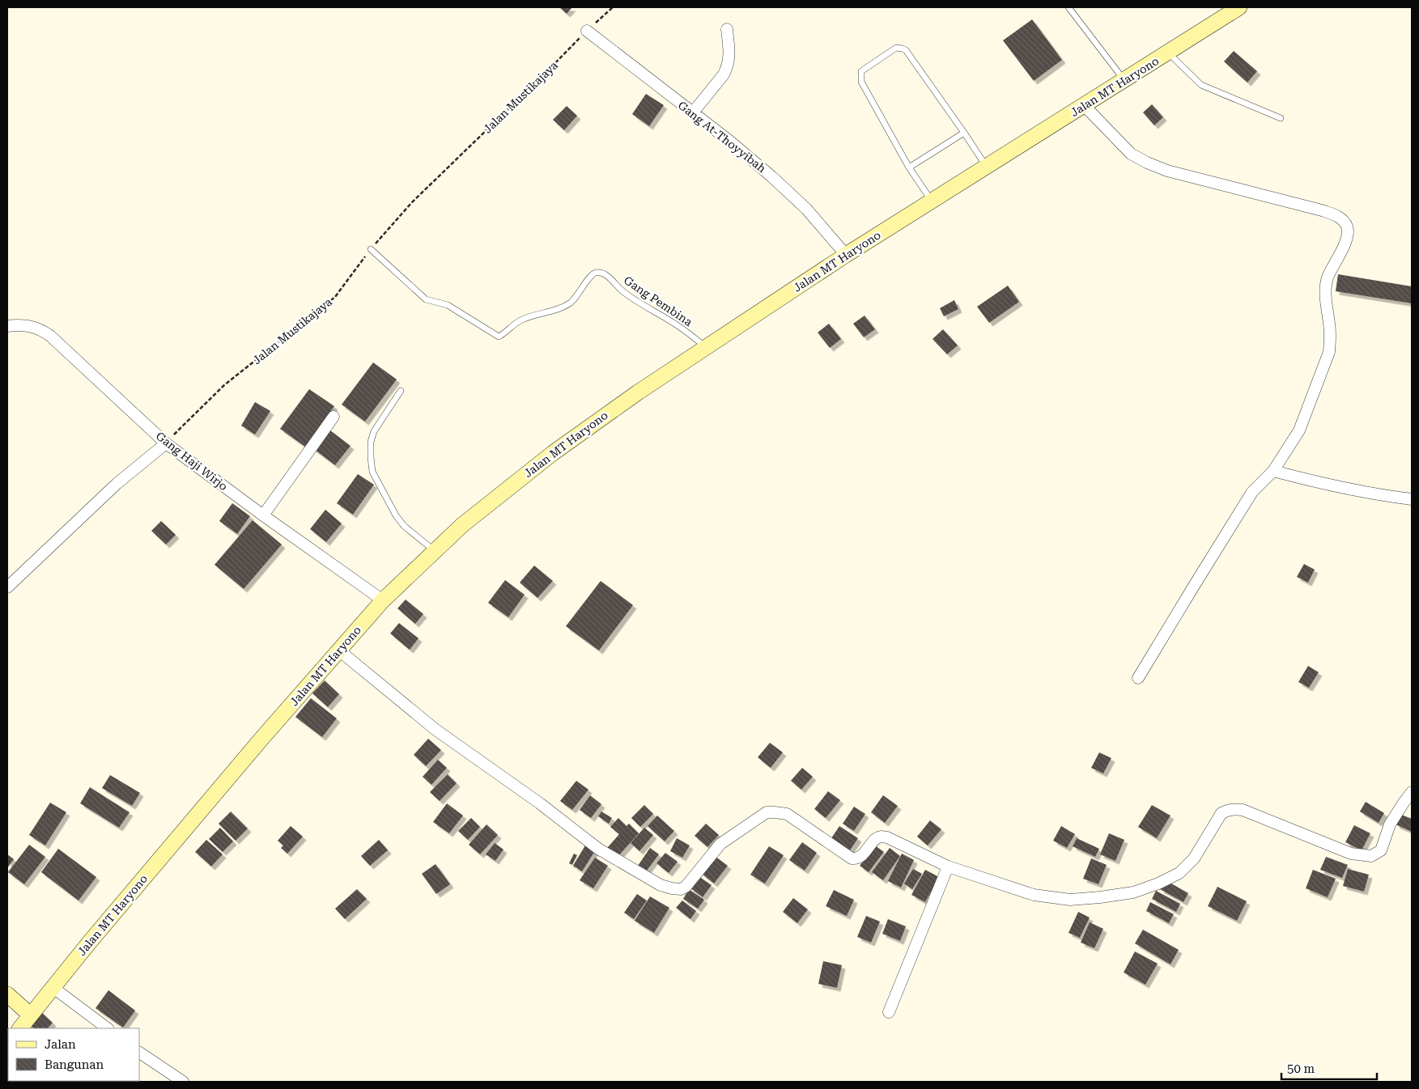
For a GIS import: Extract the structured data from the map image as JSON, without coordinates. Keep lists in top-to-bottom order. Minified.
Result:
{"streets":{"main road":["Jalan MT Haryono"],"street":["Gang At-Thoyyibah","Gang Haji Wirjo"],"lane":["Gang Pembina"],"path":["Jalan Mustikajaya"]},"crossings":[["Jalan MT Haryono","Gang At-Thoyyibah"],["Jalan MT Haryono","Gang Pembina"],["Jalan MT Haryono","Gang Haji Wirjo"],["Jalan Mustikajaya","Gang At-Thoyyibah"],["Jalan Mustikajaya","Gang Pembina"],["Jalan Mustikajaya","Gang Haji Wirjo"]],"legend":["Jalan","Bangunan"],"scale_bar":"50 m"}
